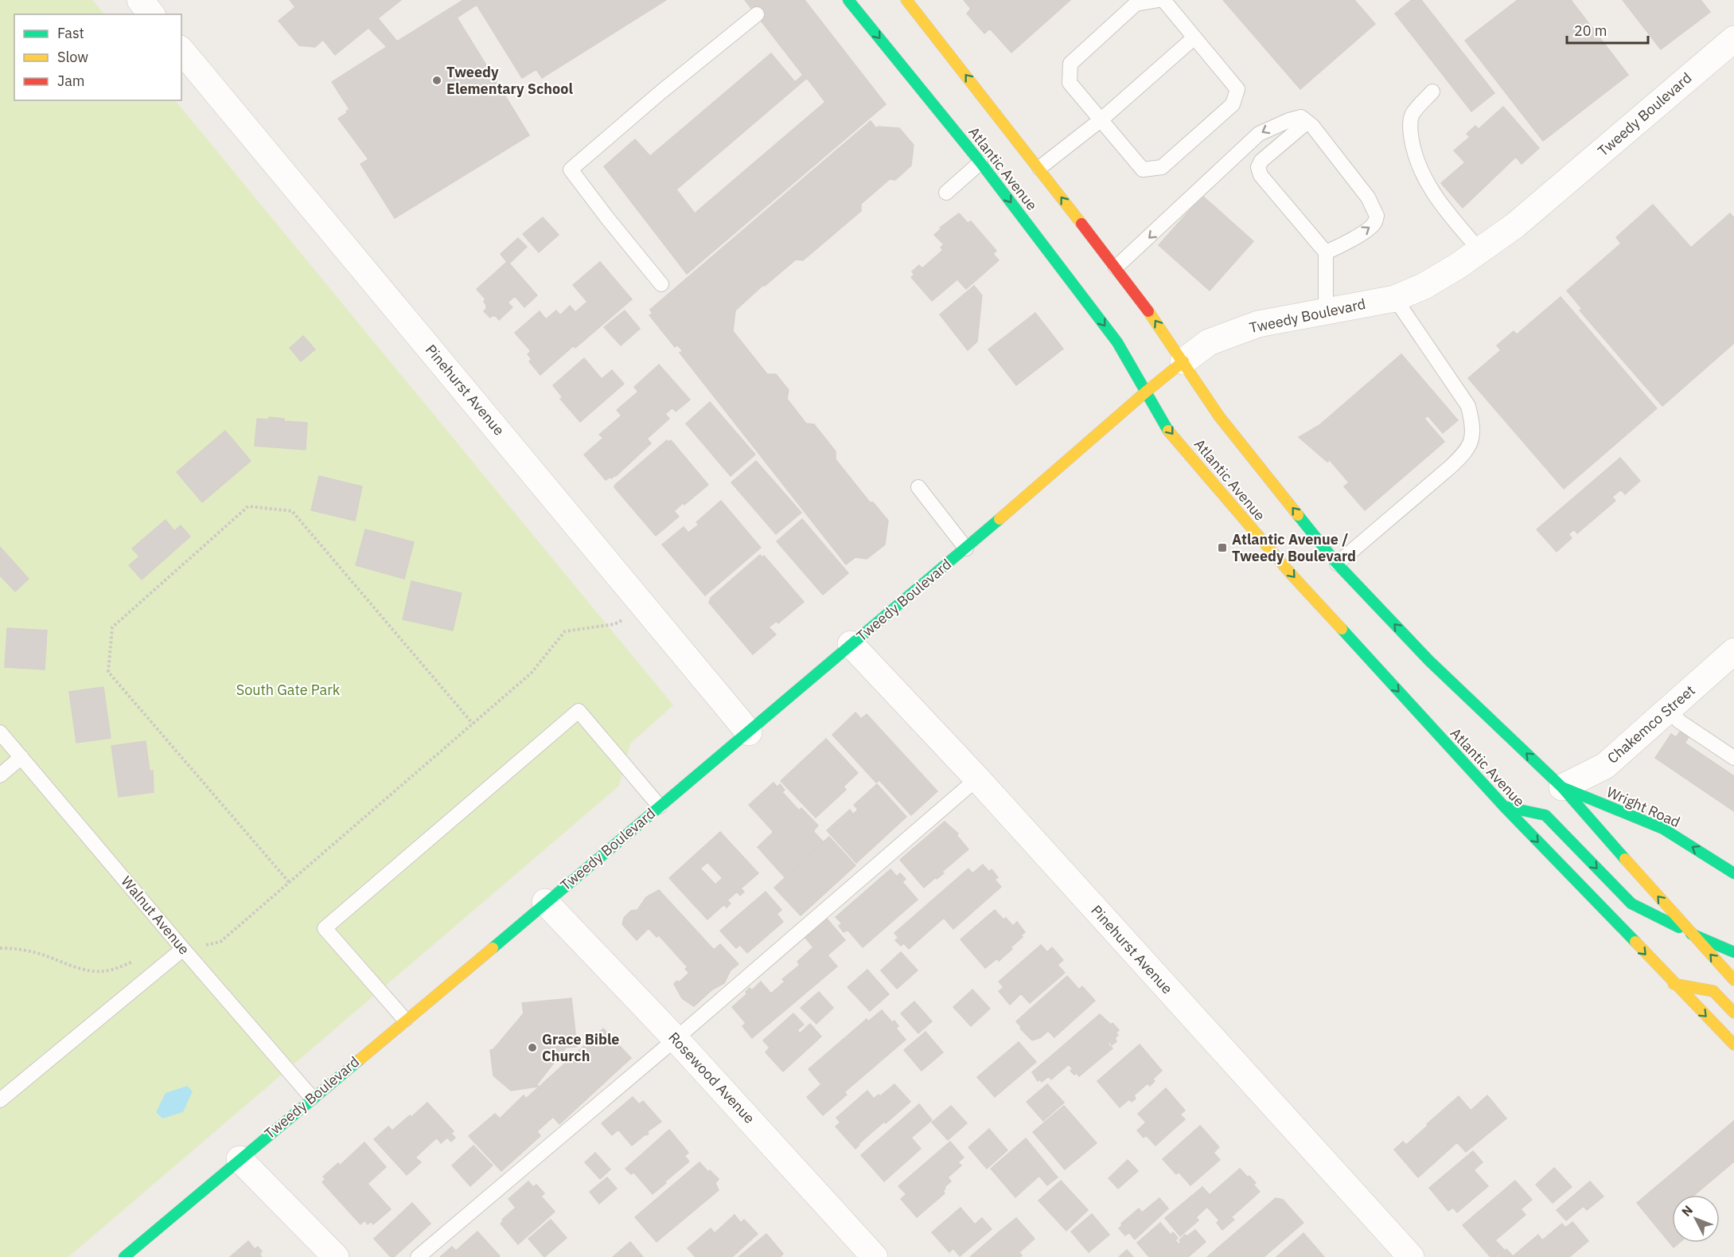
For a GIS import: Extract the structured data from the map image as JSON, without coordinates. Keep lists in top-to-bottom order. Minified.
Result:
{"streets":{"main road":["Tweedy Boulevard","Atlantic Avenue","Wright Road"],"street":["Pinehurst Avenue","Chakemco Street","Rosewood Avenue"],"lane":["Walnut Avenue"]},"crossings":[["Tweedy Boulevard","Atlantic Avenue"],["Tweedy Boulevard","Pinehurst Avenue"],["Tweedy Boulevard","Walnut Avenue"],["Tweedy Boulevard","Rosewood Avenue"],["Atlantic Avenue","Chakemco Street"],["Atlantic Avenue","Wright Road"],["Chakemco Street","Wright Road"]],"parks":["South Gate Park"],"places":{"other":["Tweedy Elementary School","Grace Bible Church"],"transit":["Atlantic Avenue / Tweedy Boulevard"]},"legend":["Fast","Slow","Jam"],"scale_bar":"20 m","north":"top left"}
